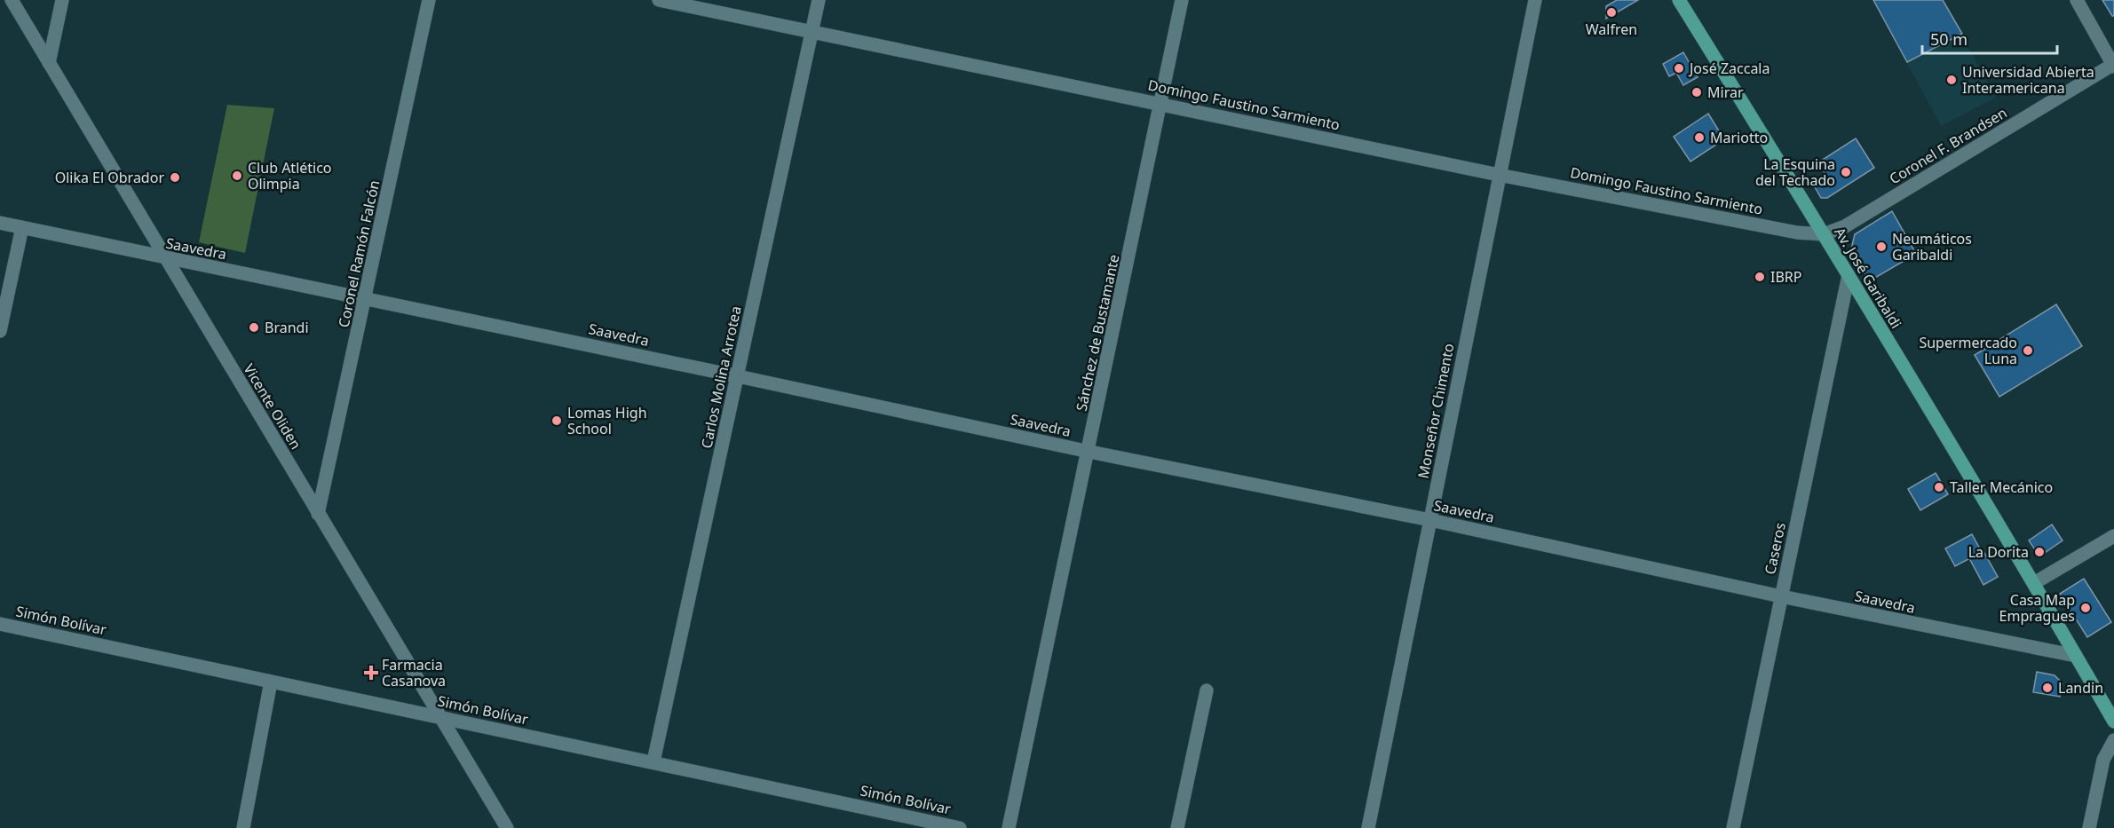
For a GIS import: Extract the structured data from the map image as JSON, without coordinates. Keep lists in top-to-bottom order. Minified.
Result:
{"streets":{"main road":["Av. José Garibaldi"],"street":["Domingo Faustino Sarmiento","Coronel F. Brandsen","Saavedra","Coronel Ramón Falcón","Sánchez de Bustamante","Carlos Molina Arrotea","Vicente Oliden","Monseñor Chimento","Caseros","Simón Bolívar"]},"crossings":[["Domingo Faustino Sarmiento","Coronel F. Brandsen"],["Domingo Faustino Sarmiento","Av. José Garibaldi"],["Domingo Faustino Sarmiento","Sánchez de Bustamante"],["Domingo Faustino Sarmiento","Carlos Molina Arrotea"],["Domingo Faustino Sarmiento","Monseñor Chimento"],["Coronel F. Brandsen","Av. José Garibaldi"],["Saavedra","Coronel Ramón Falcón"],["Saavedra","Av. José Garibaldi"],["Saavedra","Sánchez de Bustamante"],["Saavedra","Carlos Molina Arrotea"],["Saavedra","Vicente Oliden"],["Saavedra","Monseñor Chimento"],["Saavedra","Caseros"],["Coronel Ramón Falcón","Vicente Oliden"],["Av. José Garibaldi","Caseros"],["Carlos Molina Arrotea","Simón Bolívar"],["Vicente Oliden","Simón Bolívar"]],"places":{"other":["Walfren","José Zaccala","Universidad Abierta Interamericana","Mirar","Mariotto","La Esquina del Techado","Club Atlético Olimpia","Olika El Obrador","Neumáticos Garibaldi","IBRP","Brandi","Supermercado Luna","Lomas High School","Taller Mecánico","La Dorita","Casa Map Empragues","Landin"],"health":["Farmacia Casanova"]},"scale_bar":"50 m"}
